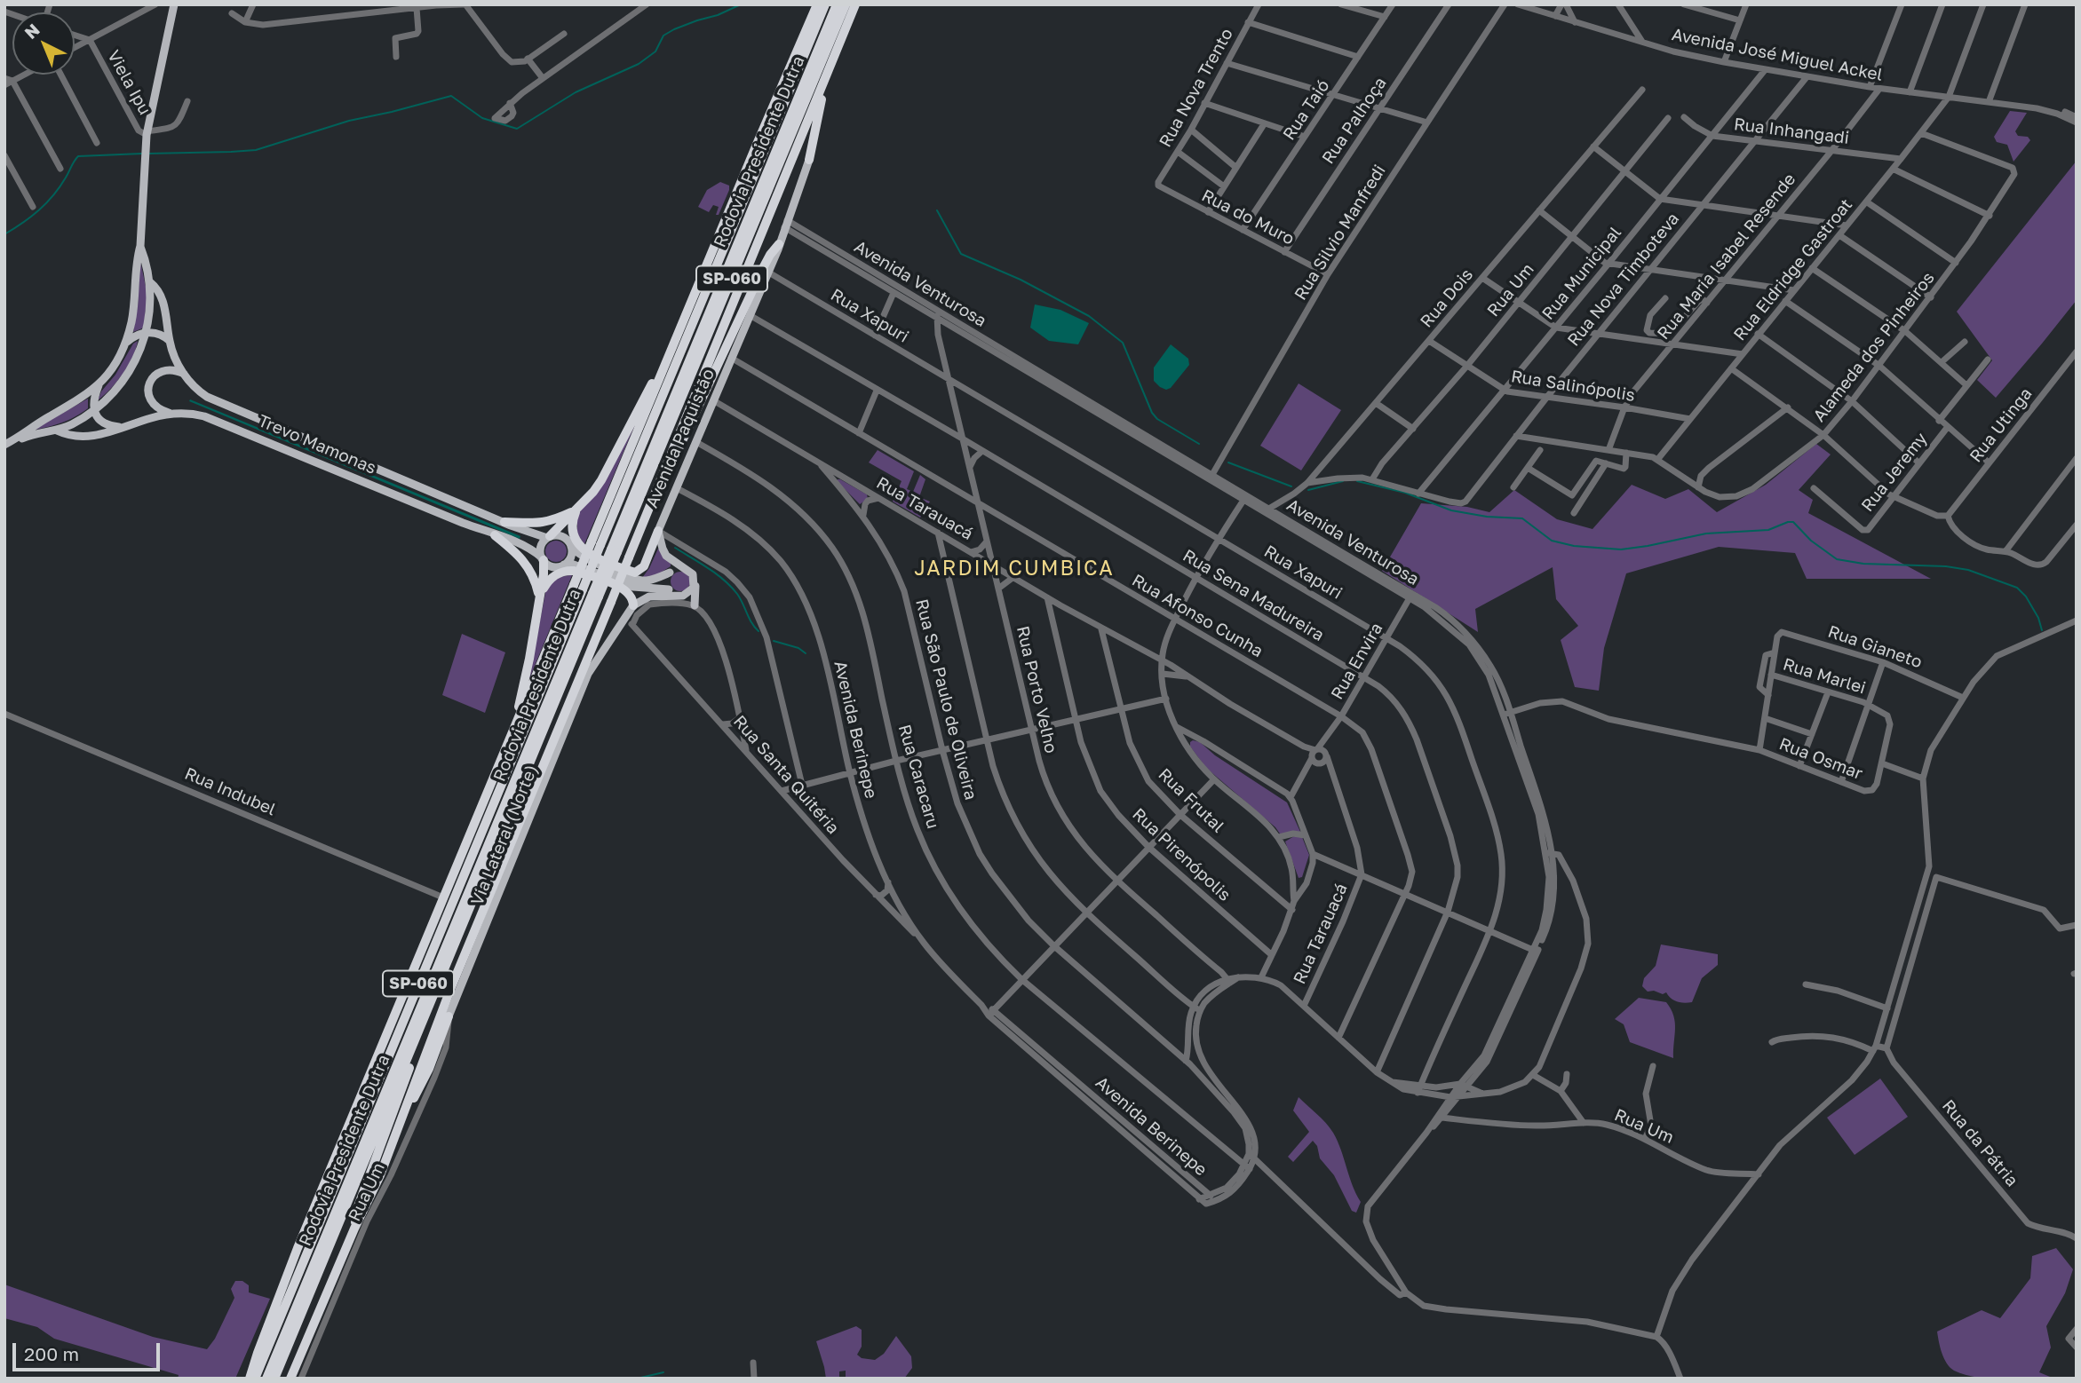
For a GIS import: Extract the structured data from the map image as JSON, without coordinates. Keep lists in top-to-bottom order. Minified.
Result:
{"streets":{"highway":["Rodovia Presidente Dutra","SP-060"],"main road":["Avenida Paquistão","Trevo Mamonas","Via Lateral (Norte)"],"street":["Avenida José Miguel Ackel","Viela Ipu","Rua Nova Trento","Rua Taió","Rua Palhoça","Rua Inhangadi","Rua do Muro","Rua Silvio Manfredi","Rua Maria Isabel Resende","Rua Eldridge Gastroat","Rua Municipal","Rua Nova Timboteva","Avenida Venturosa","Rua Um","Rua Dois","Rua Xapuri","Alameda dos Pinheiros","Rua Salinópolis","Rua Utinga","Rua Jeremy","Rua Tarauacá","Rua Sena Madureira","Rua Afonso Cunha","Rua Gianeto","Rua Envira","Rua Marlei","Rua Porto Velho","Rua São Paulo de Oliveira","Avenida Berinepe","Rua Osmar","Rua Santa Quitéria","Rua Caracaru","Rua Indubel","Rua Frutal","Rua Pirenópolis","Rua da Pátria"]},"crossings":[["Avenida José Miguel Ackel","Rua Maria Isabel Resende"],["Avenida José Miguel Ackel","Rua Eldridge Gastroat"],["Avenida José Miguel Ackel","Rua Municipal"],["Avenida José Miguel Ackel","Rua Nova Timboteva"],["Rua Nova Trento","Rua do Muro"],["Rua Taió","Rua do Muro"],["Rua Palhoça","Rua do Muro"],["Rua Inhangadi","Rua Maria Isabel Resende"],["Rua Inhangadi","Rua Eldridge Gastroat"],["Rua Inhangadi","Rua Municipal"],["Rua Inhangadi","Rua Nova Timboteva"],["Rua do Muro","Rua Silvio Manfredi"],["Rua Silvio Manfredi","Avenida Venturosa"],["Rua Maria Isabel Resende","Rua Salinópolis"],["Rua Eldridge Gastroat","Alameda dos Pinheiros"],["Rua Eldridge Gastroat","Rua Salinópolis"],["Rua Municipal","Rua Nova Timboteva"],["Rua Municipal","Rua Salinópolis"],["Rua Nova Timboteva","Rua Salinópolis"],["Avenida Venturosa","Rua Dois"],["Avenida Venturosa","Avenida Paquistão"],["Avenida Venturosa","Rua Envira"],["Avenida Venturosa","Rua Porto Velho"],["Avenida Venturosa","Rua Osmar"],["Rua Um","Rua Salinópolis"],["Rua Um","Via Lateral (Norte)"],["Rua Dois","Rua Salinópolis"],["Rua Xapuri","Avenida Paquistão"],["Rua Xapuri","Rua Envira"],["Rua Xapuri","Rua Porto Velho"],["Avenida Paquistão","Rua Tarauacá"],["Avenida Paquistão","Rua Sena Madureira"],["Avenida Paquistão","Rua Afonso Cunha"],["Avenida Paquistão","Avenida Berinepe"],["Avenida Paquistão","Rua Caracaru"],["Rua Tarauacá","Rua Envira"],["Rua Tarauacá","Rua Porto Velho"],["Rua Tarauacá","Rua São Paulo de Oliveira"],["Rua Tarauacá","Rua Frutal"],["Rua Tarauacá","Rua Pirenópolis"],["Rua Sena Madureira","Rua Envira"],["Rua Sena Madureira","Rua Porto Velho"],["Rua Afonso Cunha","Rua Envira"],["Rua Afonso Cunha","Rua Porto Velho"],["Avenida Berinepe","Rua Santa Quitéria"]],"districts":["JARDIM CUMBICA"],"scale_bar":"200 m","north":"top left"}
